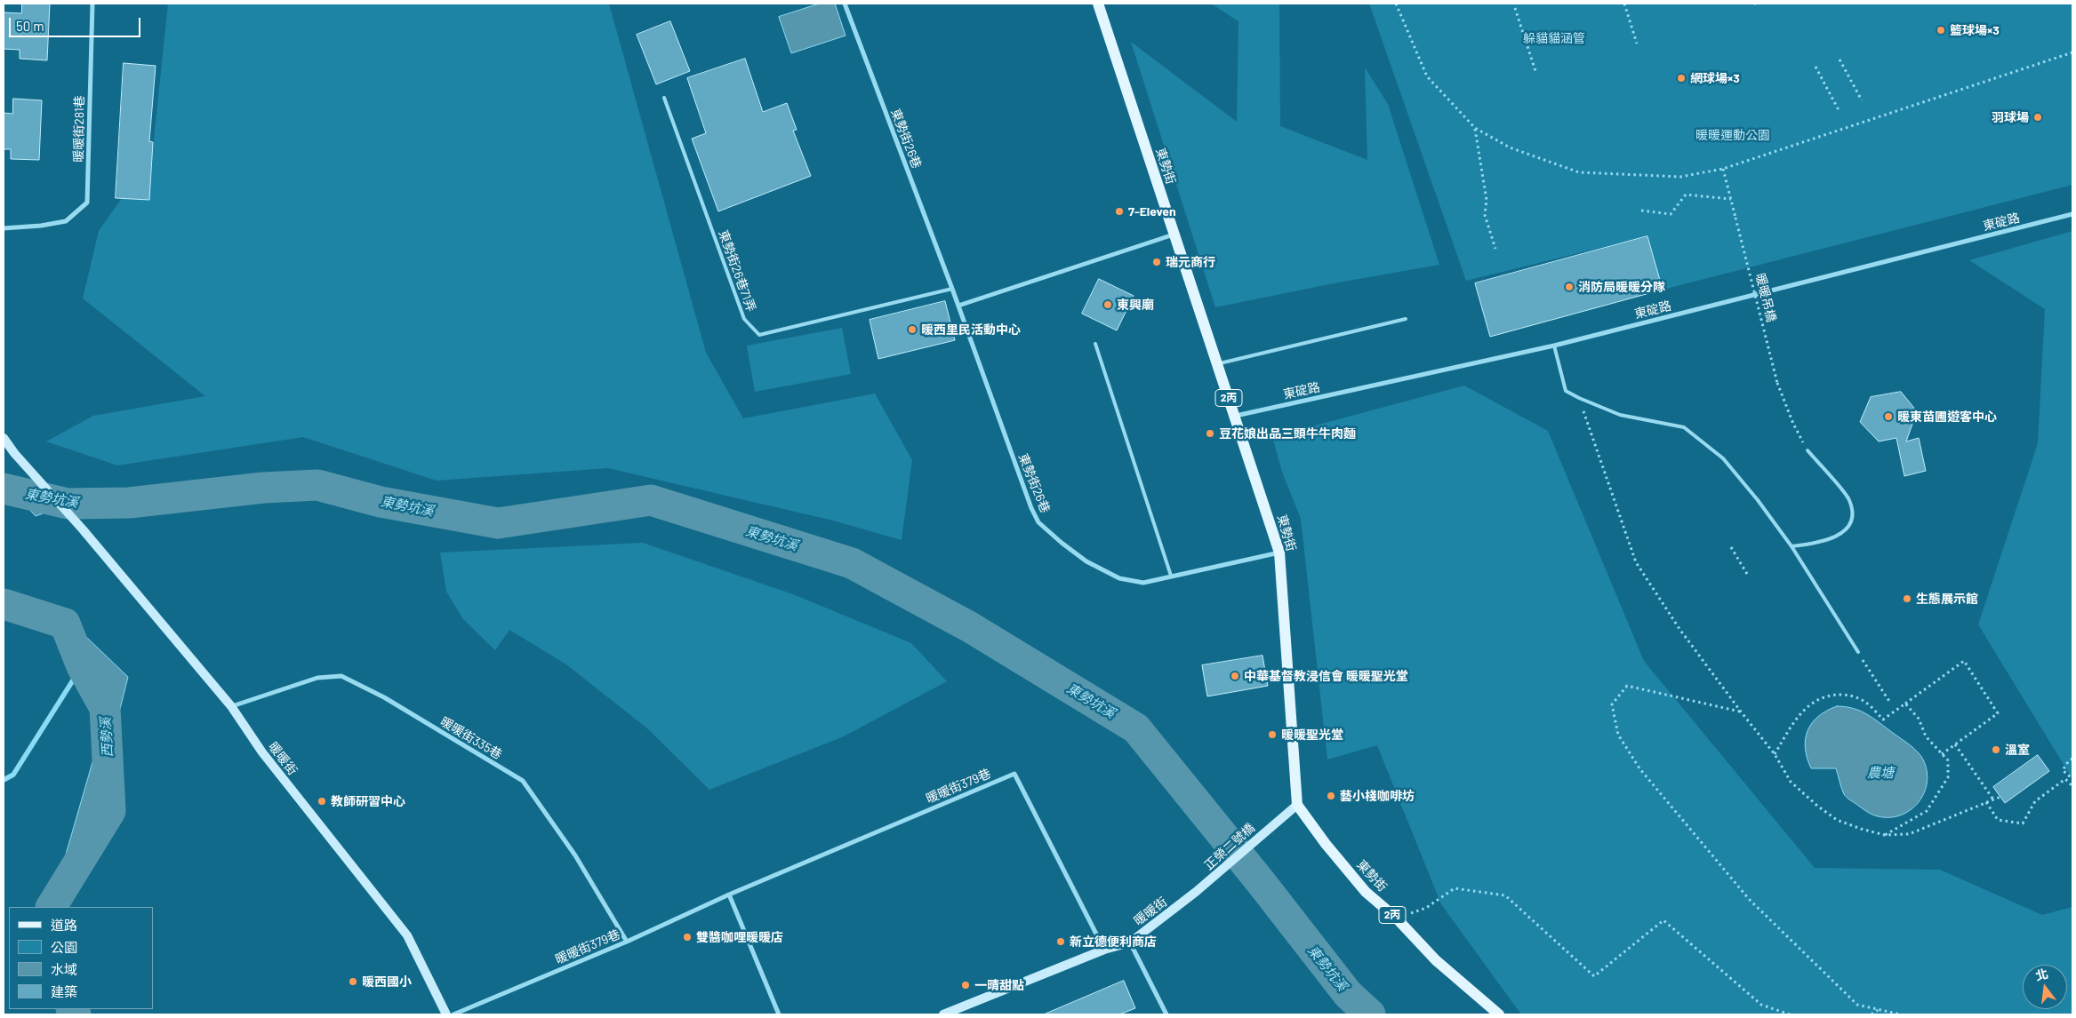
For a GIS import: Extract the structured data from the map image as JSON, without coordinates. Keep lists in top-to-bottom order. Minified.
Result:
{"streets":{"main road":["東勢街","2丙"],"street":["暖暖街281巷","東勢街26巷","東碇路","暖暖街335巷","暖暖街","暖暖街379巷","正榮二號橋"],"lane":["東勢街26巷71弄"],"path":["暖暖吊橋"]},"crossings":[["東勢街26巷","東勢街"],["東勢街26巷","東勢街26巷71弄"],["東勢街","東碇路"],["東勢街","正榮二號橋"],["暖暖街335巷","暖暖街"],["暖暖街335巷","暖暖街379巷"],["暖暖街","暖暖街379巷"],["暖暖街","正榮二號橋"]],"water":["東勢坑溪","西勢溪","農塘"],"parks":["躲貓貓涵管","暖暖運動公園"],"places":["籃球場×3","網球場×3","羽球場","7-Eleven","瑞元商行","消防局暖暖分隊","東興廟","暖西里民活動中心","暖東苗圃遊客中心","豆花娘出品三頭牛牛肉麵","生態展示館","中華基督教浸信會 暖暖聖光堂","暖暖聖光堂","溫室","藝小棧咖啡坊","教師研習中心","雙醬咖哩暖暖店","新立德便利商店","暖西國小","一晴甜點"],"legend":["道路","公園","水域","建築"],"scale_bar":"50 m","north":"top"}
